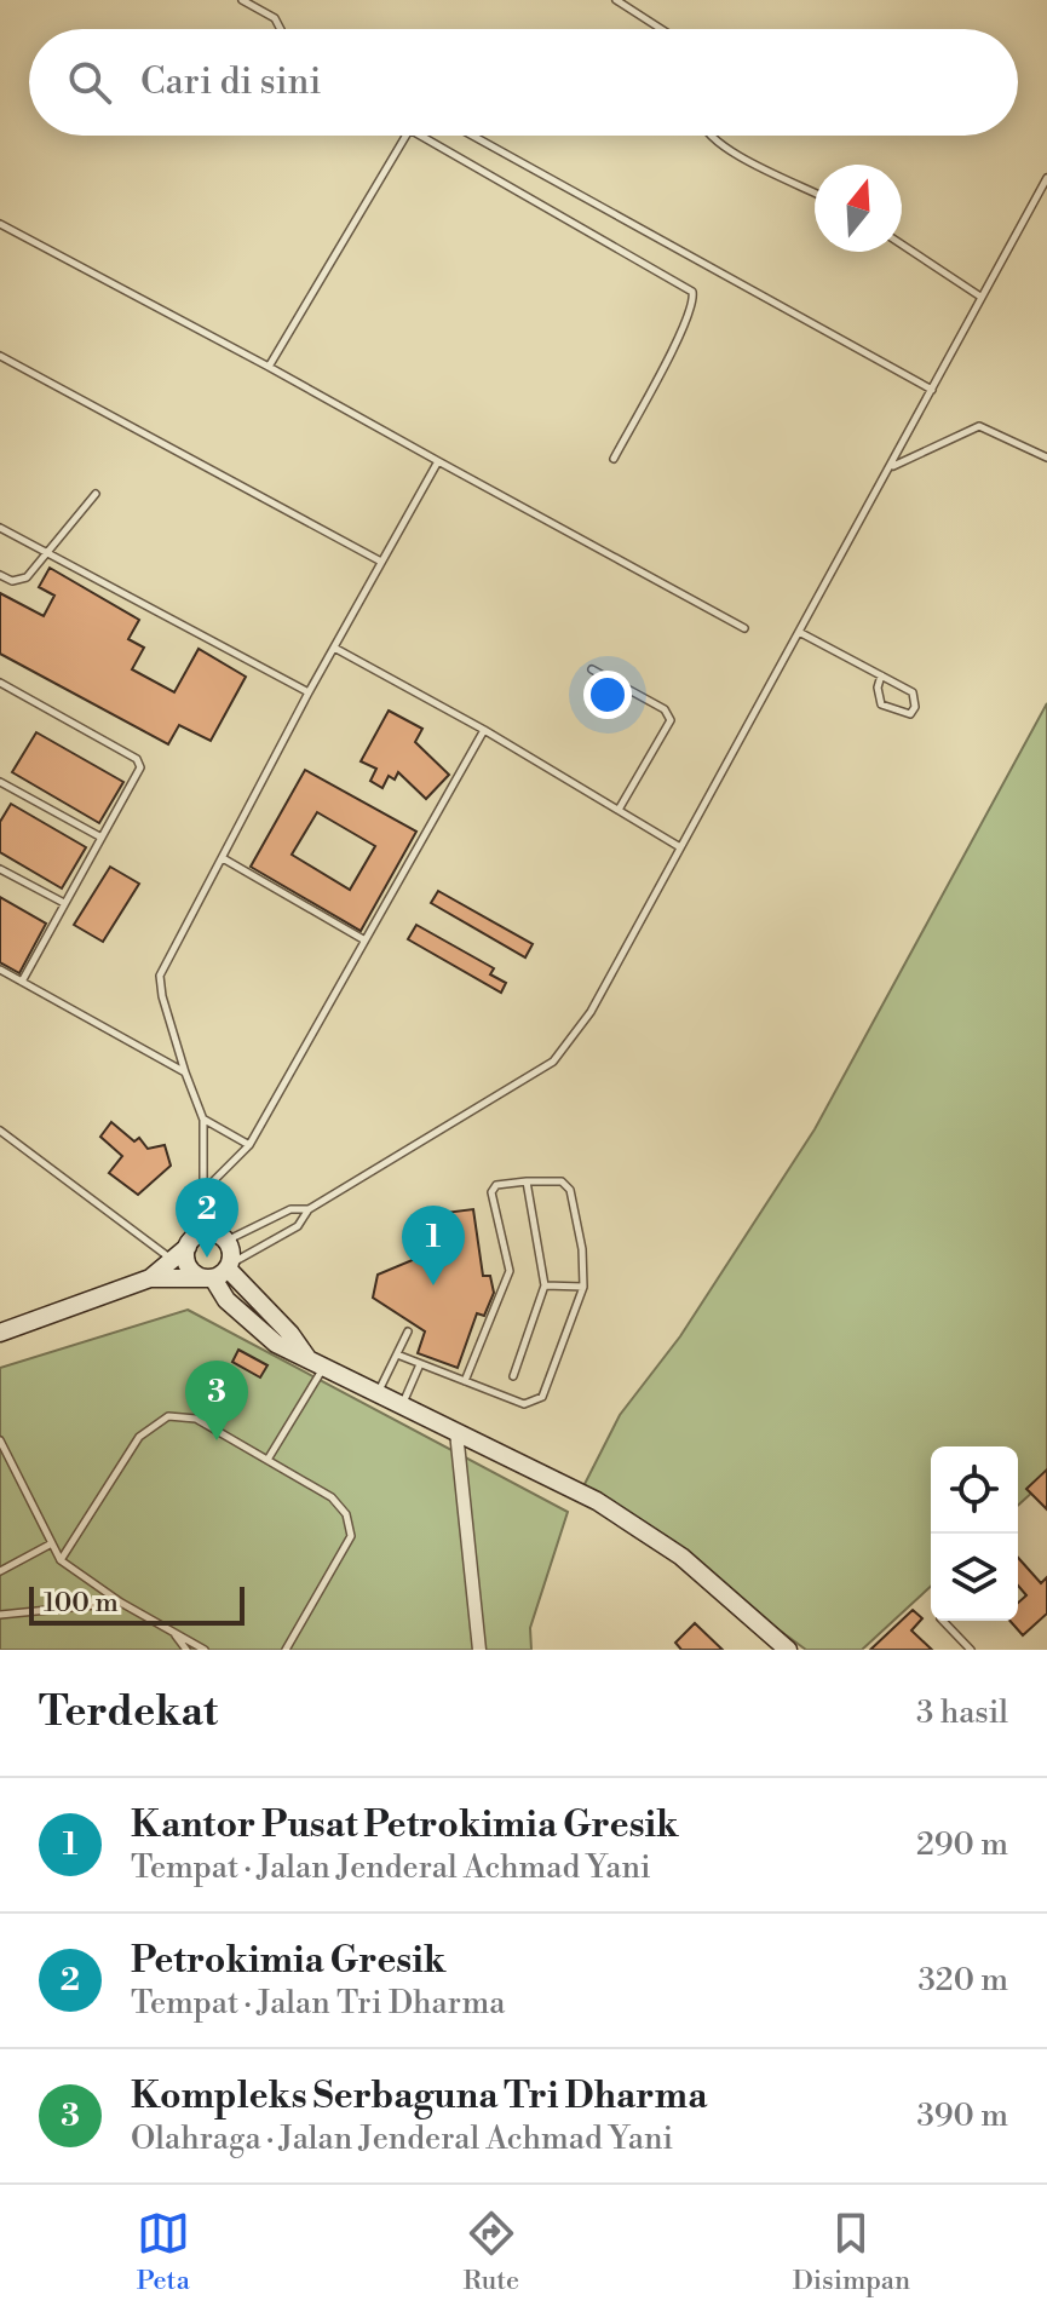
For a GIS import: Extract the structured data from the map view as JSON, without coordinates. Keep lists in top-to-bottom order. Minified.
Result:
{"scale_bar":"100 m","north":"top","page":{"search":"Cari di sini","pins":["2","1","3"],"scale":"100 m","heading":["Terdekat","3 hasil"],"list":[{"mark":"1","name":"Kantor Pusat Petrokimia Gresik","note":"Tempat · Jalan Jenderal Achmad Yani","value":"290 m"},{"mark":"2","name":"Petrokimia Gresik","note":"Tempat · Jalan Tri Dharma","value":"320 m"},{"mark":"3","name":"Kompleks Serbaguna Tri Dharma","note":"Olahraga · Jalan Jenderal Achmad Yani","value":"390 m"}],"nav":["Peta","Rute","Disimpan"]}}
